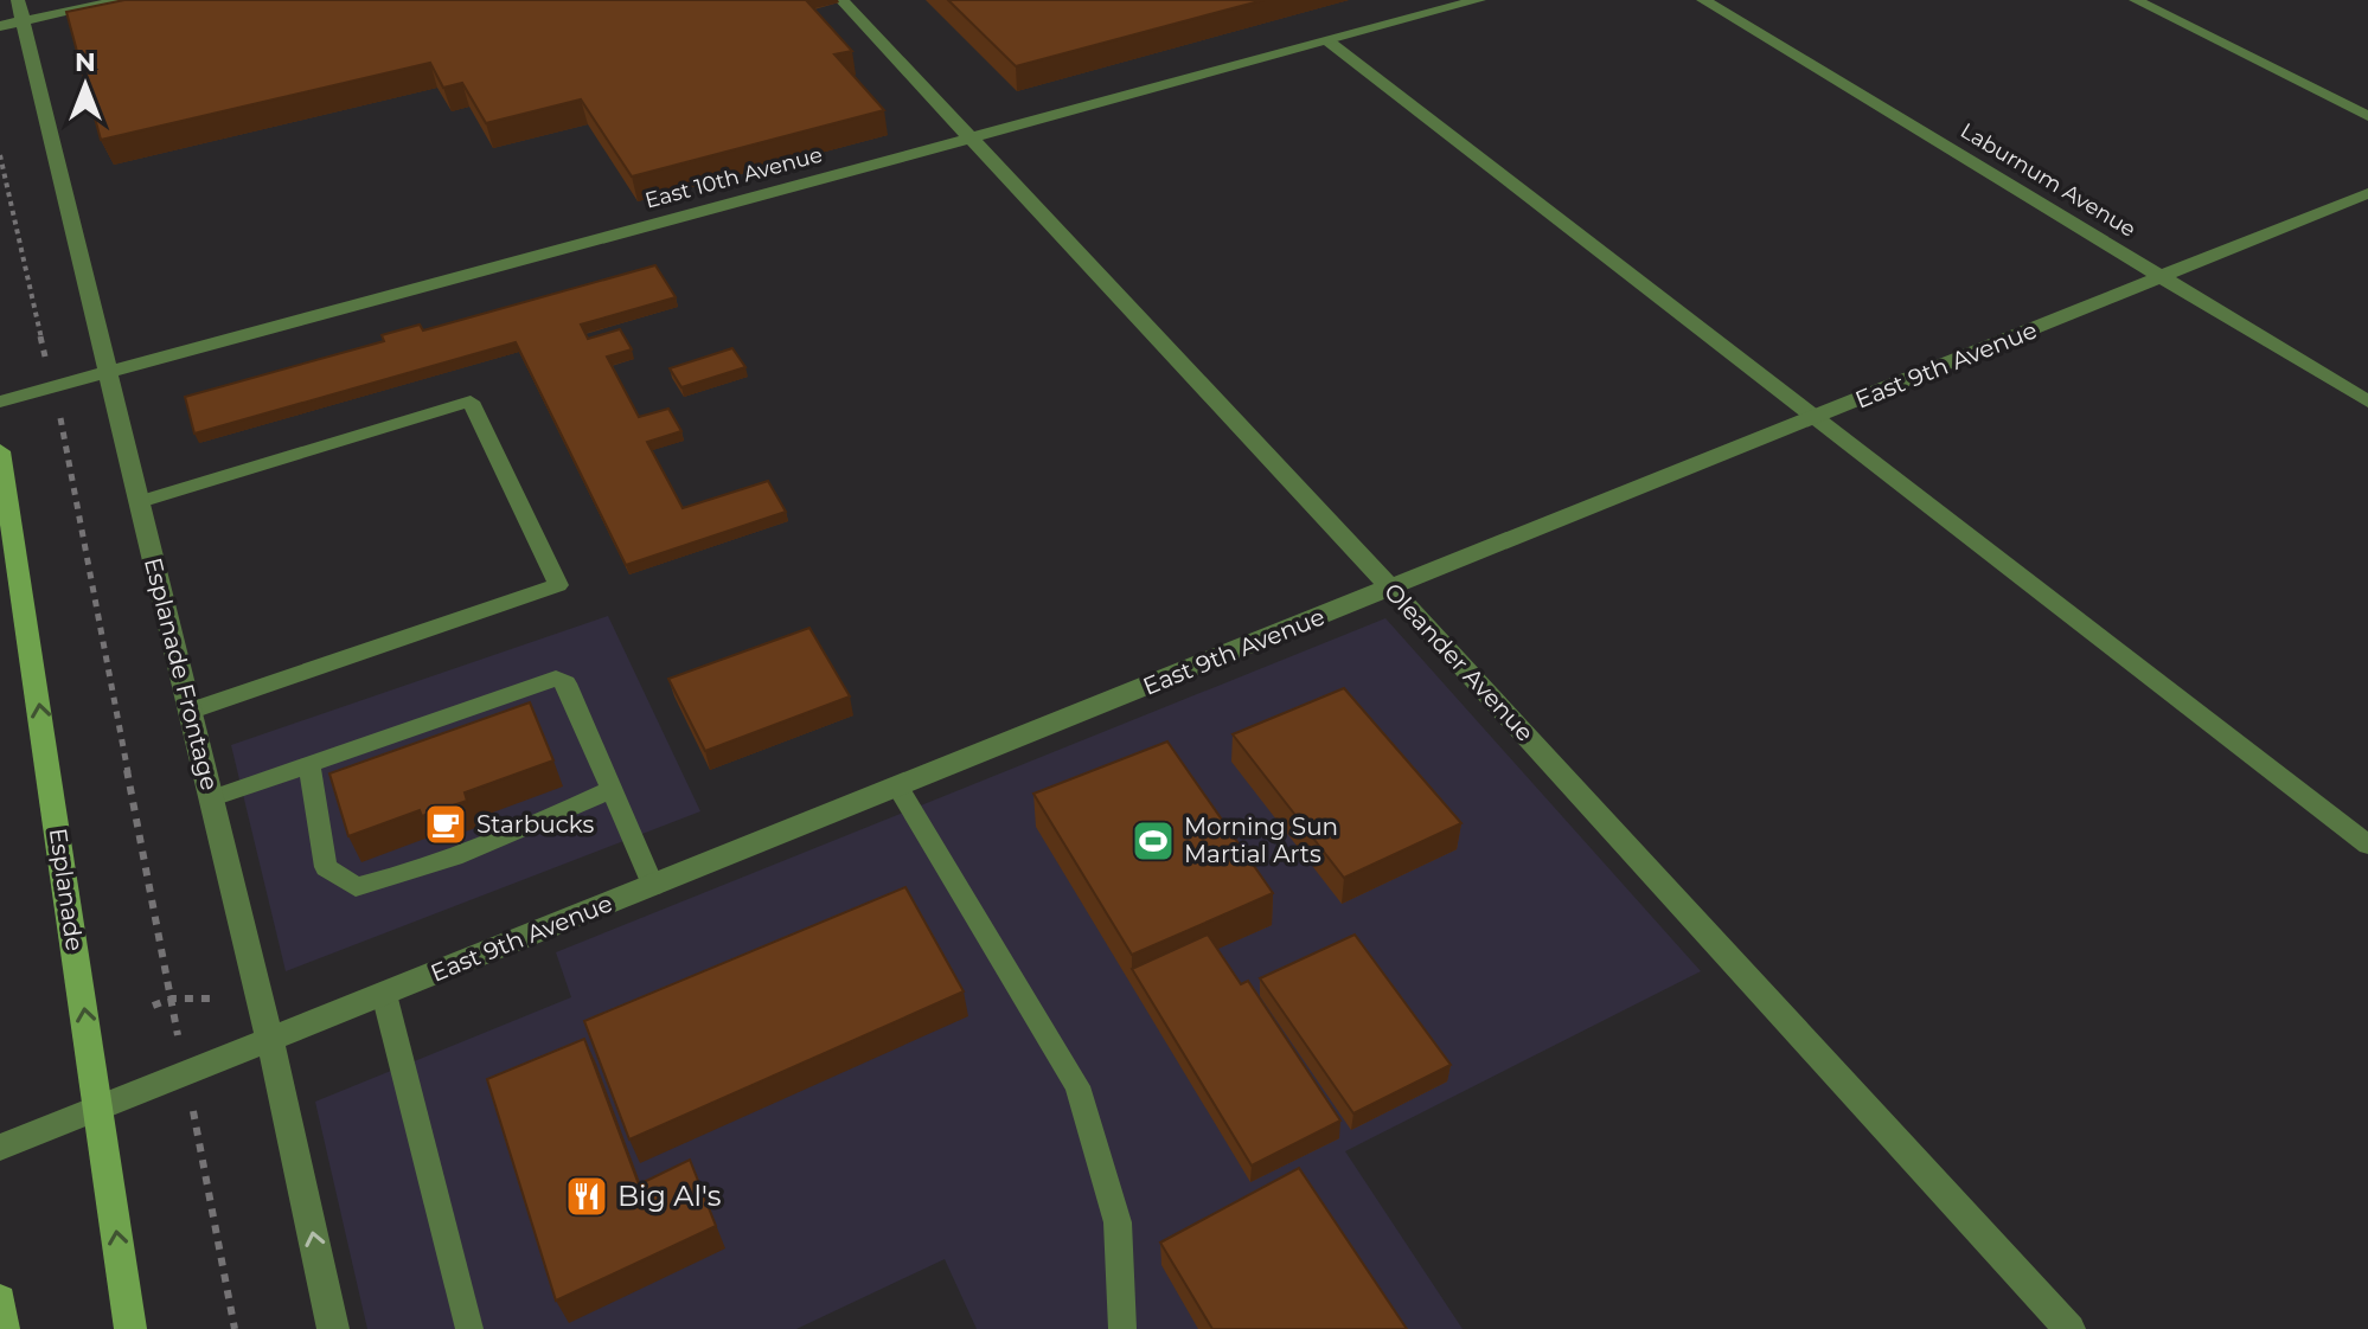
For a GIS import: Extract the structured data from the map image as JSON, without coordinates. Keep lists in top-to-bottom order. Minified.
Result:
{"streets":{"main road":["Esplanade"],"street":["East 10th Avenue","Laburnum Avenue","East 9th Avenue","Oleander Avenue","Esplanade Frontage"]},"crossings":[["East 10th Avenue","Oleander Avenue"],["East 10th Avenue","Esplanade Frontage"],["Laburnum Avenue","East 9th Avenue"],["East 9th Avenue","Oleander Avenue"],["East 9th Avenue","Esplanade Frontage"],["East 9th Avenue","Esplanade"]],"one_way":["Esplanade"],"places":{"cafe":["Starbucks"],"sports":["Morning Sun Martial Arts"],"restaurant":["Big Al's"]},"north":"top"}
